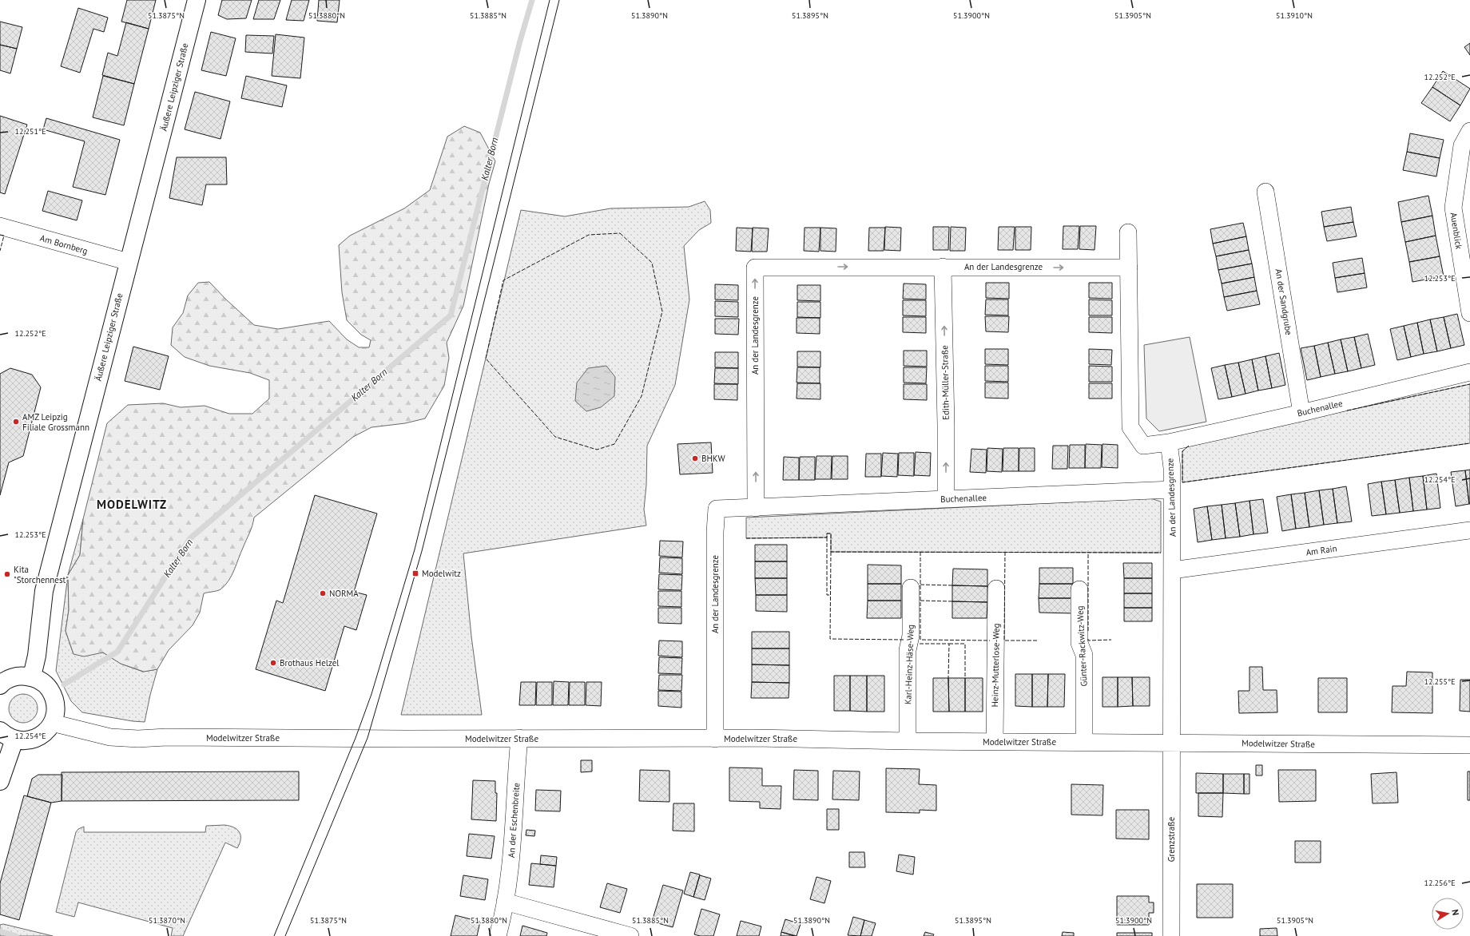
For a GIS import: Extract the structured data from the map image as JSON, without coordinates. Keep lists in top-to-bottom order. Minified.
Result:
{"streets":{"street":["Äußere Leipziger Straße","Auenblick","Am Bornberg","An der Landesgrenze","An der Sandgrube","Edith-Müller-Straße","Buchenallee","Am Rain","Günter-Rackwitz-Weg","Karl-Heinz-Häse-Weg","Heinz-Mutterlose-Weg","Modelwitzer Straße","An der Eschenbreite","Grenzstraße"]},"crossings":[["Äußere Leipziger Straße","Am Bornberg"],["An der Landesgrenze","Edith-Müller-Straße"],["An der Landesgrenze","Buchenallee"],["An der Landesgrenze","Am Rain"],["An der Landesgrenze","Modelwitzer Straße"],["An der Landesgrenze","Grenzstraße"],["An der Sandgrube","Buchenallee"],["Edith-Müller-Straße","Buchenallee"],["Günter-Rackwitz-Weg","Modelwitzer Straße"],["Karl-Heinz-Häse-Weg","Modelwitzer Straße"],["Heinz-Mutterlose-Weg","Modelwitzer Straße"],["Modelwitzer Straße","An der Eschenbreite"],["Modelwitzer Straße","Grenzstraße"]],"one_way":["Edith-Müller-Straße"],"districts":["MODELWITZ"],"water":["Kalter Born"],"places":{"other":["AMZ Leipzig Filiale Grossmann","BHKW","Kita \"Storchennest\"","NORMA","Brothaus Helzel"],"transit":["Modelwitz"]},"north":"right","coordinates":["51.3875°N","51.3880°N","51.3885°N","51.3890°N","51.3895°N","51.3900°N","51.3905°N","51.3910°N","12.252°E","12.251°E","12.253°E","12.254°E","12.255°E","12.256°E","51.3870°N"]}
